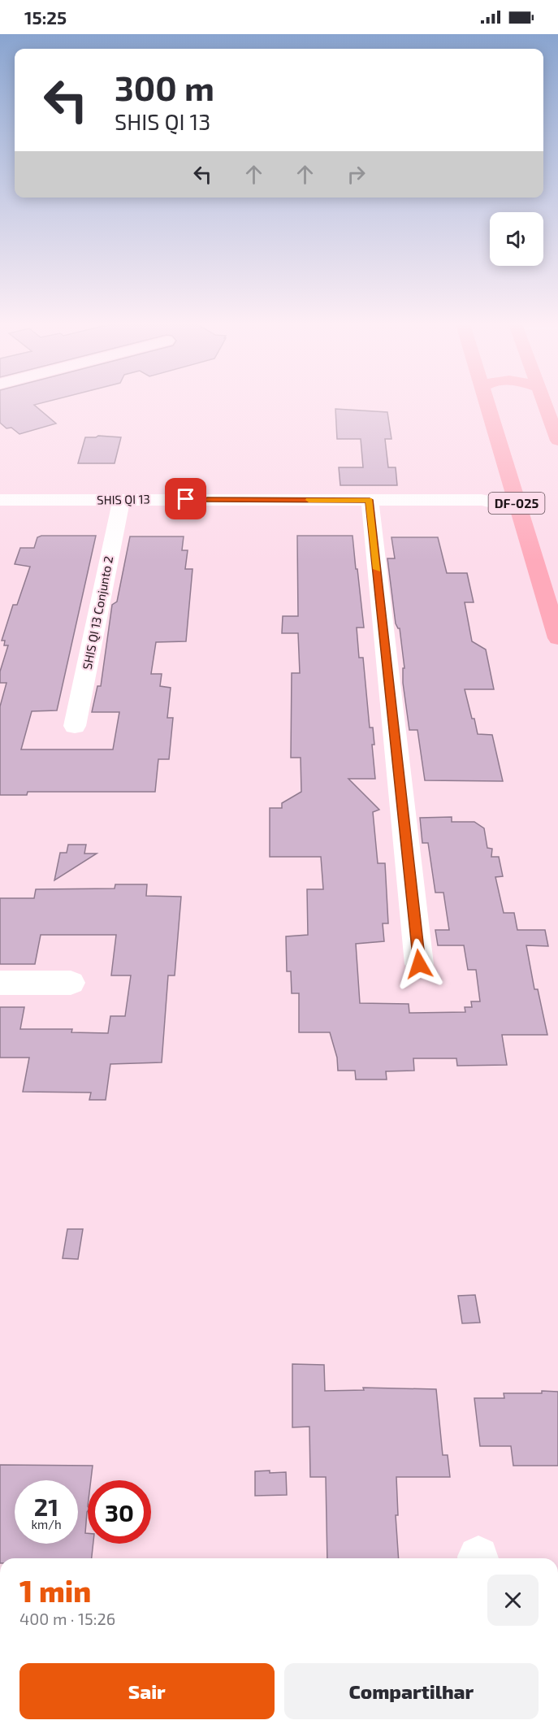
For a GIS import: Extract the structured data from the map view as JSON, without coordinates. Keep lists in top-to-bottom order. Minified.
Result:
{"streets":{"main road":["DF-025"],"street":["SHIS QI 13","SHIS QI 13 Conjunto 2"]},"crossings":[["SHIS QI 13","DF-025"],["SHIS QI 13","SHIS QI 13 Conjunto 2"]],"page":{"status":"15:25","turn":["300 m","SHIS QI 13"],"speed":"21 km/h","limit":"30","heading":["1 min","400 m · 15:26"],"buttons":["Sair","Compartilhar"]}}
